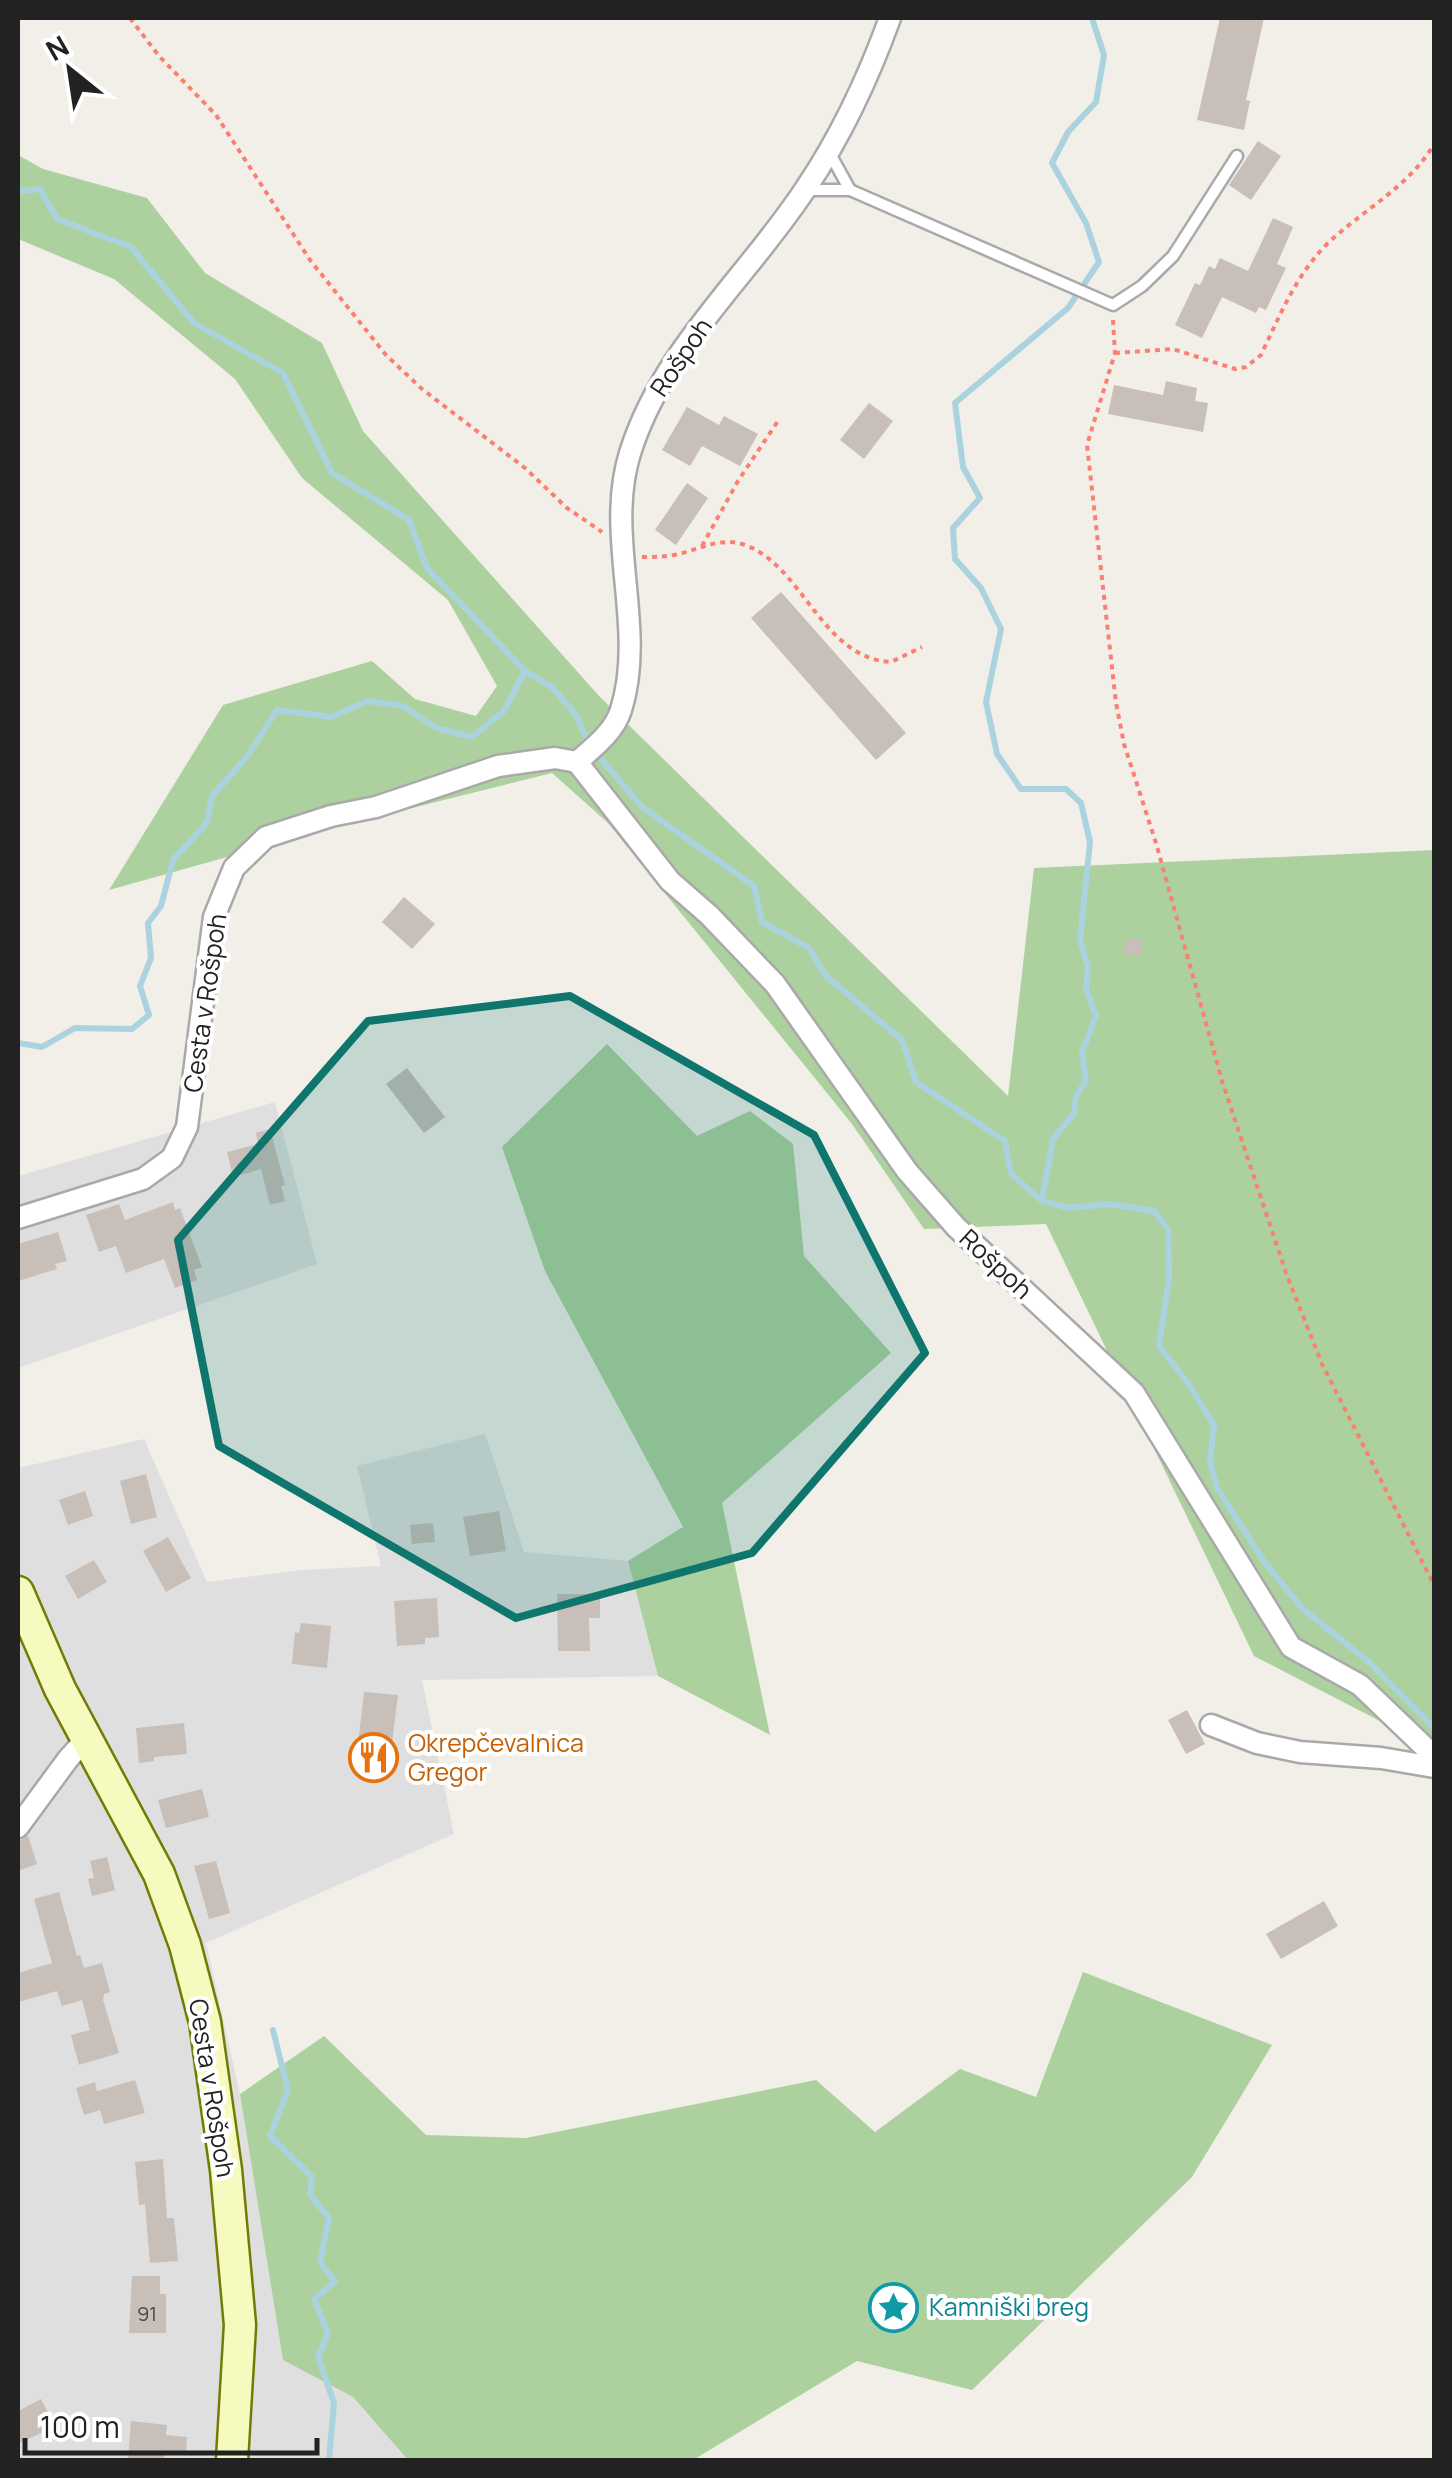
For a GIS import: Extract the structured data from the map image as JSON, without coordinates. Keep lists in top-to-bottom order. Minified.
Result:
{"streets":{"street":["Rošpoh","Cesta v Rošpoh"]},"crossings":[["Rošpoh","Cesta v Rošpoh"]],"places":{"restaurant":["Okrepčevalnica Gregor"],"place":["Kamniški breg"]},"house_numbers":["91"],"scale_bar":"100 m","north":"top left"}
